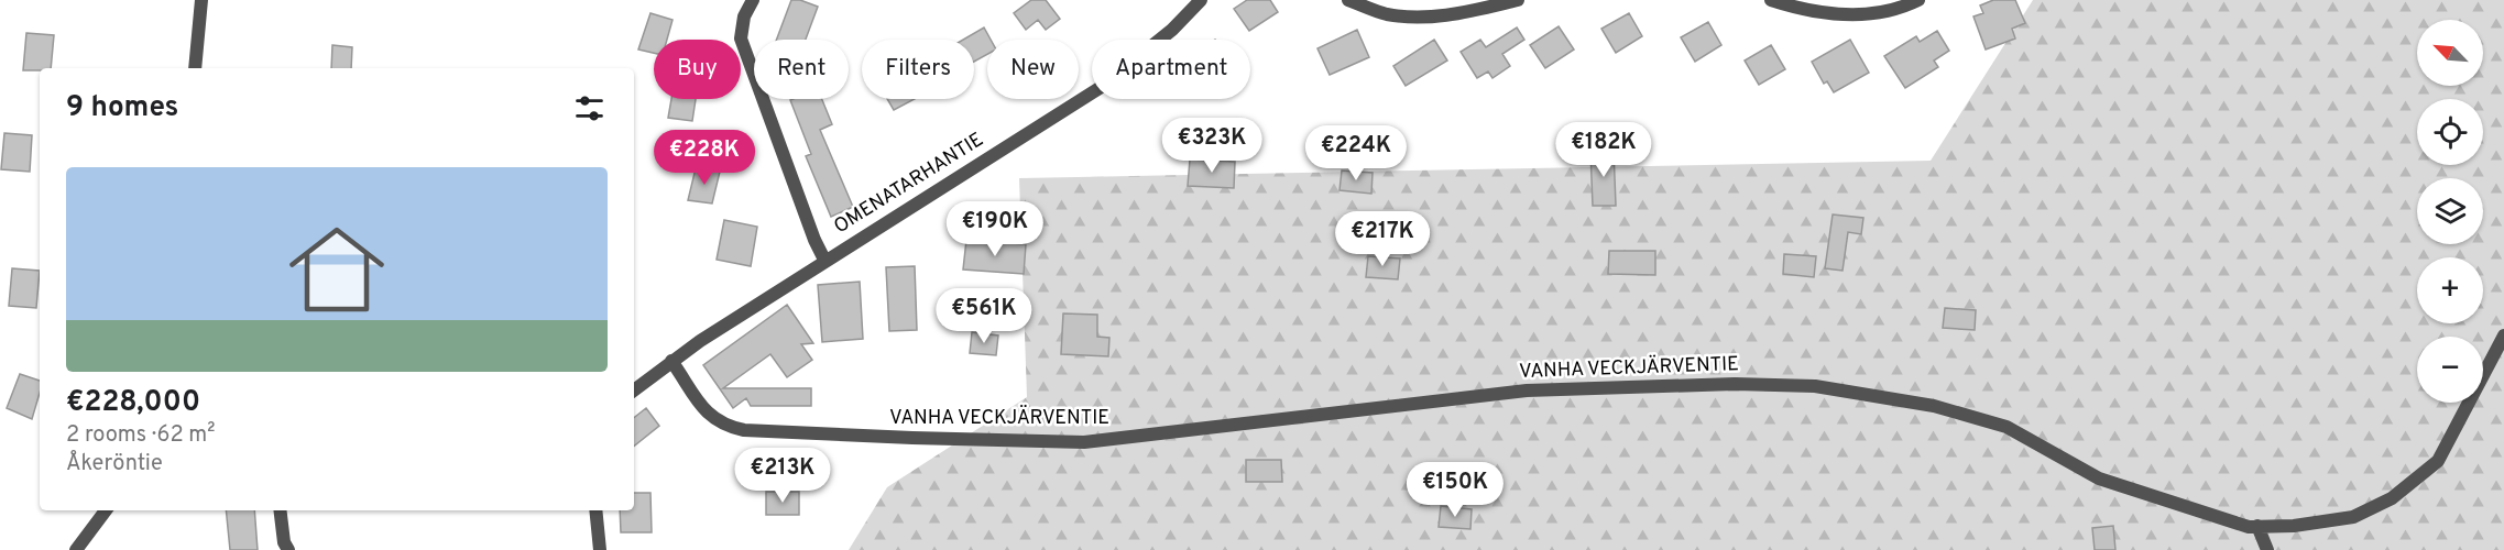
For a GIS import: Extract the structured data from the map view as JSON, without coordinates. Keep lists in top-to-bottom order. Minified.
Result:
{"streets":{"street":["OMENATARHANTIE","VANHA VECKJÄRVENTIE"]},"crossings":[["OMENATARHANTIE","VANHA VECKJÄRVENTIE"]],"north":"top left","page":{"map_buttons":["+","−"],"chip":["Buy","Rent","Filters","New","Apartment"],"heading":"9 homes","price":["€323K","€182K","€224K","€228K","€190K","€217K","€561K","€213K","€150K"],"list":[{"name":"€228,000","note":"2 rooms · 62 m² · Åkeröntie"}]}}
